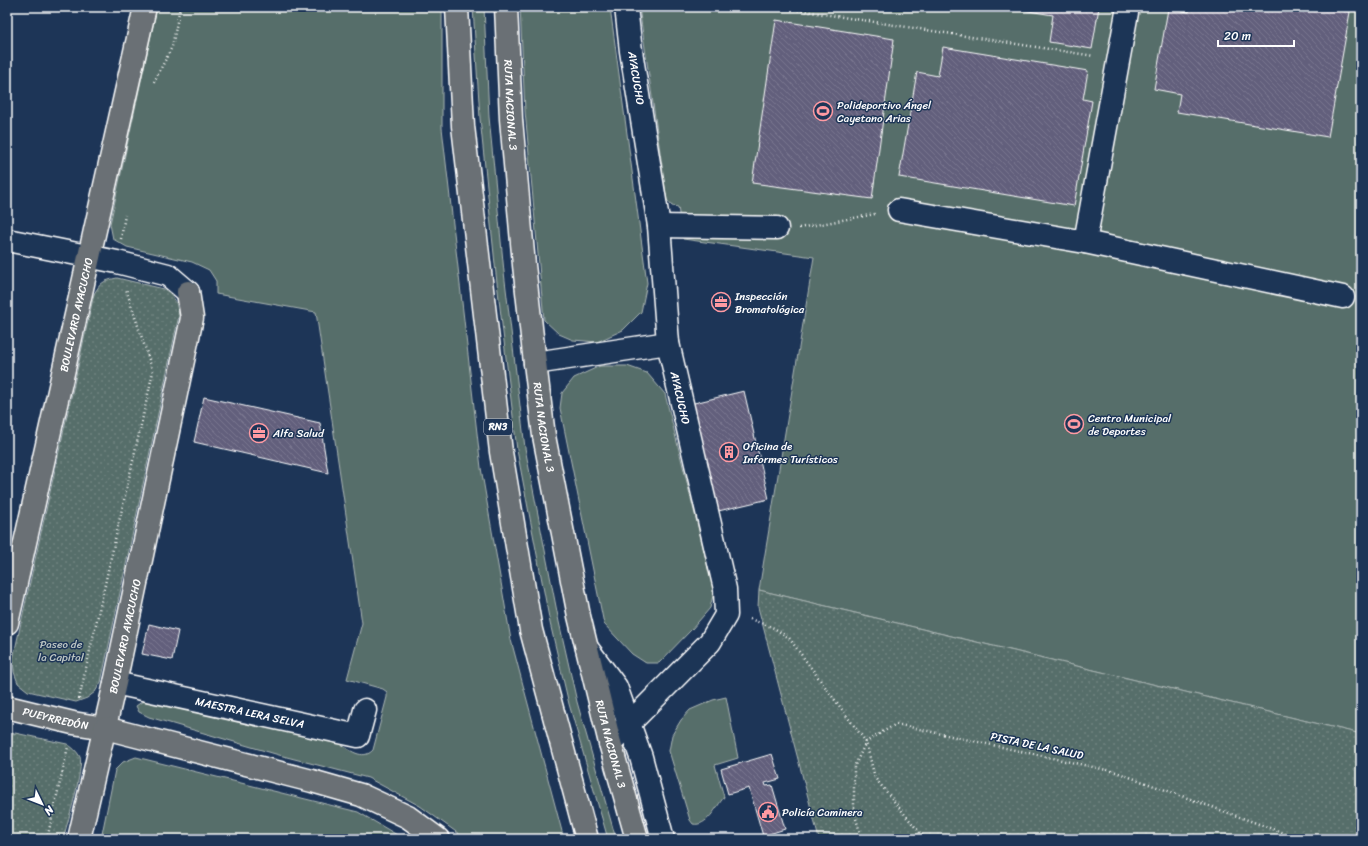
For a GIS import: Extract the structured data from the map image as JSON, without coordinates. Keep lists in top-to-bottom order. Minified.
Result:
{"streets":{"main road":["RUTA NACIONAL 3","BOULEVARD AYACUCHO","RN3","PUEYRREDÓN"],"street":["AYACUCHO","MAESTRA LERA SELVA"],"path":["PISTA DE LA SALUD"]},"crossings":[["BOULEVARD AYACUCHO","MAESTRA LERA SELVA"],["BOULEVARD AYACUCHO","PUEYRREDÓN"]],"parks":["Paseo de la Capital"],"places":{"sports":["Polideportivo Ángel Cayetano Arias","Centro Municipal de Deportes"],"office":["Inspección Bromatológica","Alfa Salud"],"building":["Oficina de Informes Turísticos"],"public building":["Policía Caminera"]},"scale_bar":"20 m","north":"bottom right"}
